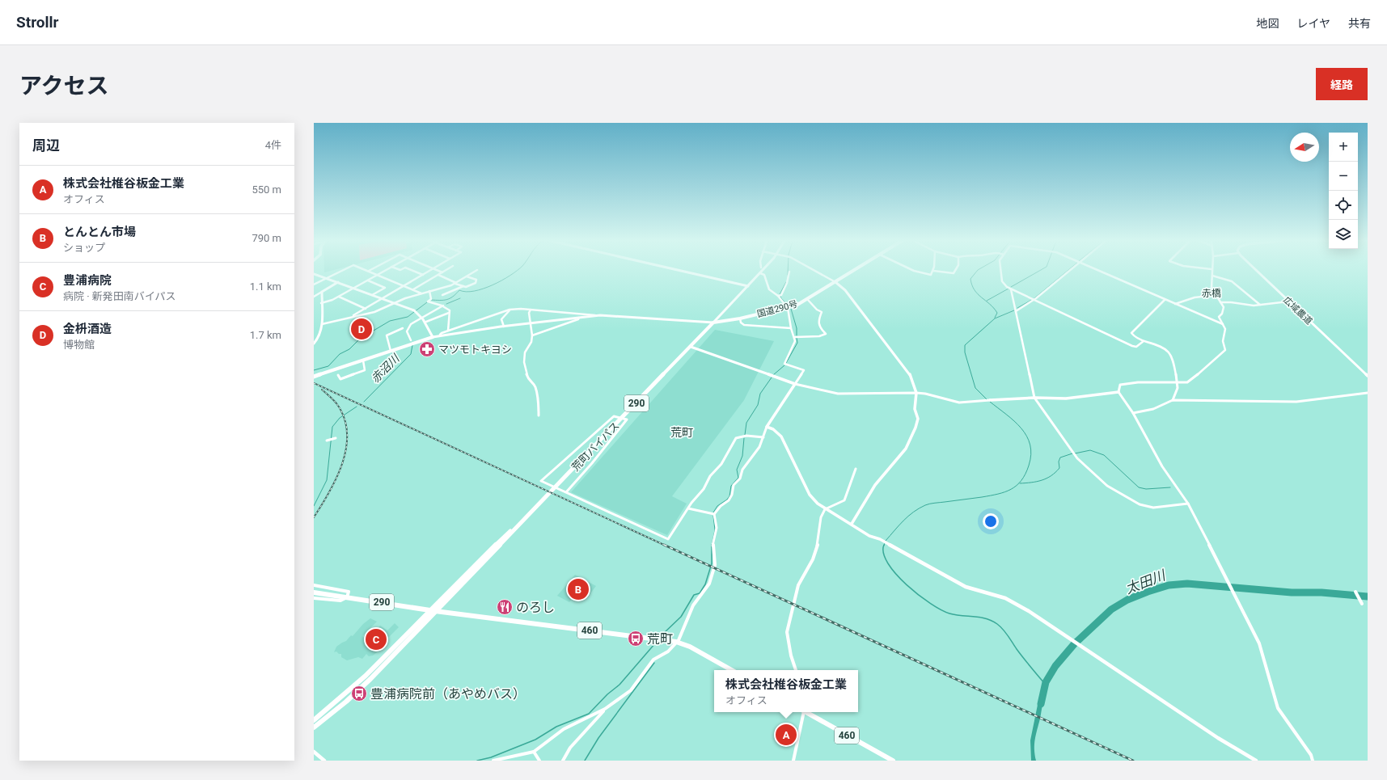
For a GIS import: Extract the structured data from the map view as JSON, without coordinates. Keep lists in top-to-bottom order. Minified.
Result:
{"streets":{"highway":["国道290号","290","荒町バイパス","460"],"street":["広域農道"]},"crossings":[["国道290号","荒町バイパス"],["290","荒町バイパス"],["290","460"],["荒町バイパス","460"]],"districts":["赤橋","荒町"],"water":["赤沼川","太田川"],"places":{"pharmacy":["マツモトキヨシ"],"restaurant":["のろし"],"bus stop":["荒町","豊浦病院前（あやめバス）"]},"north":"left","page":{"header":"Strollr","nav":["地図","レイヤ","共有"],"title":"アクセス","buttons":"経路","heading":["周辺","4件"],"map_buttons":["+","−"],"list":[{"mark":"A","name":"株式会社椎谷板金工業","note":"オフィス","value":"550 m"},{"mark":"B","name":"とんとん市場","note":"ショップ","value":"790 m"},{"mark":"C","name":"豊浦病院","note":"病院 · 新発田南バイパス","value":"1.1 km"},{"mark":"D","name":"金枡酒造","note":"博物館","value":"1.7 km"}],"pins":["D","B","C","A"],"popup":["株式会社椎谷板金工業","オフィス"]}}
